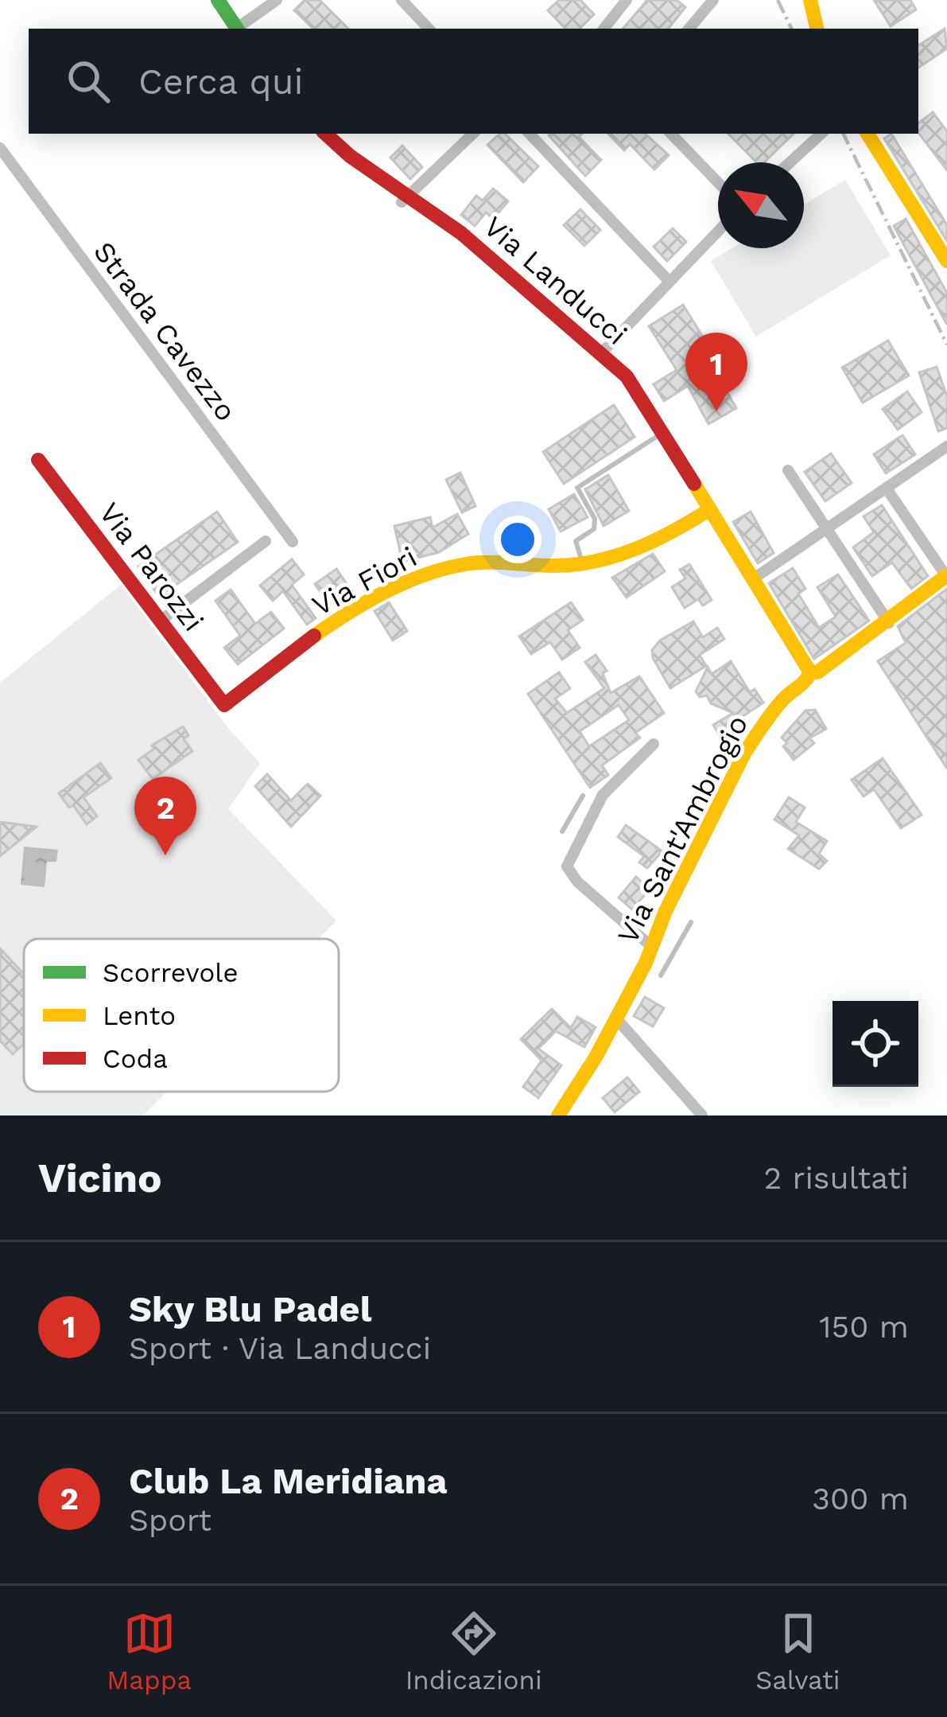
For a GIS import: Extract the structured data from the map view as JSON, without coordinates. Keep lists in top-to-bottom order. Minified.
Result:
{"streets":{"street":["Via Landucci","Strada Cavezzo","Via Parozzi","Via Fiori","Via Sant'Ambrogio"]},"crossings":[["Via Landucci","Via Fiori"],["Via Landucci","Via Sant'Ambrogio"],["Via Parozzi","Via Fiori"]],"legend":["Scorrevole","Lento","Coda"],"north":"top left","page":{"search":"Cerca qui","pins":["1","2"],"heading":["Vicino","2 risultati"],"list":[{"mark":"1","name":"Sky Blu Padel","note":"Sport · Via Landucci","value":"150 m"},{"mark":"2","name":"Club La Meridiana","note":"Sport","value":"300 m"}],"nav":["Mappa","Indicazioni","Salvati"]}}
